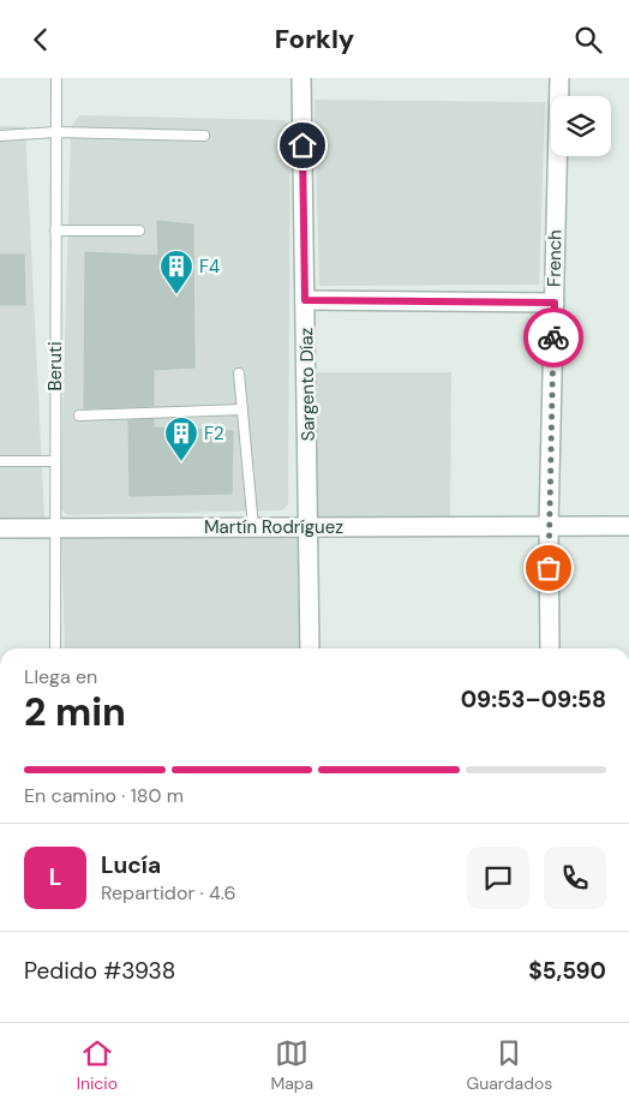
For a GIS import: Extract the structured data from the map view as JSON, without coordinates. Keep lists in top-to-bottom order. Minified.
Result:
{"streets":{"street":["French","Sargento Díaz","Martín Rodríguez"],"lane":["Beruti"]},"crossings":[["French","Martín Rodríguez"],["Beruti","Martín Rodríguez"],["Sargento Díaz","Martín Rodríguez"]],"places":{"building":["F4","F2"]},"page":{"header":"Forkly","heading":["2 min","Llega en","09:53–09:58"],"panel":["Lucía","Repartidor · 4.6","Pedido #3938","$5,590"],"bar":"En camino · 180 m","round":"L","tabs":["Inicio","Mapa","Guardados"]}}
